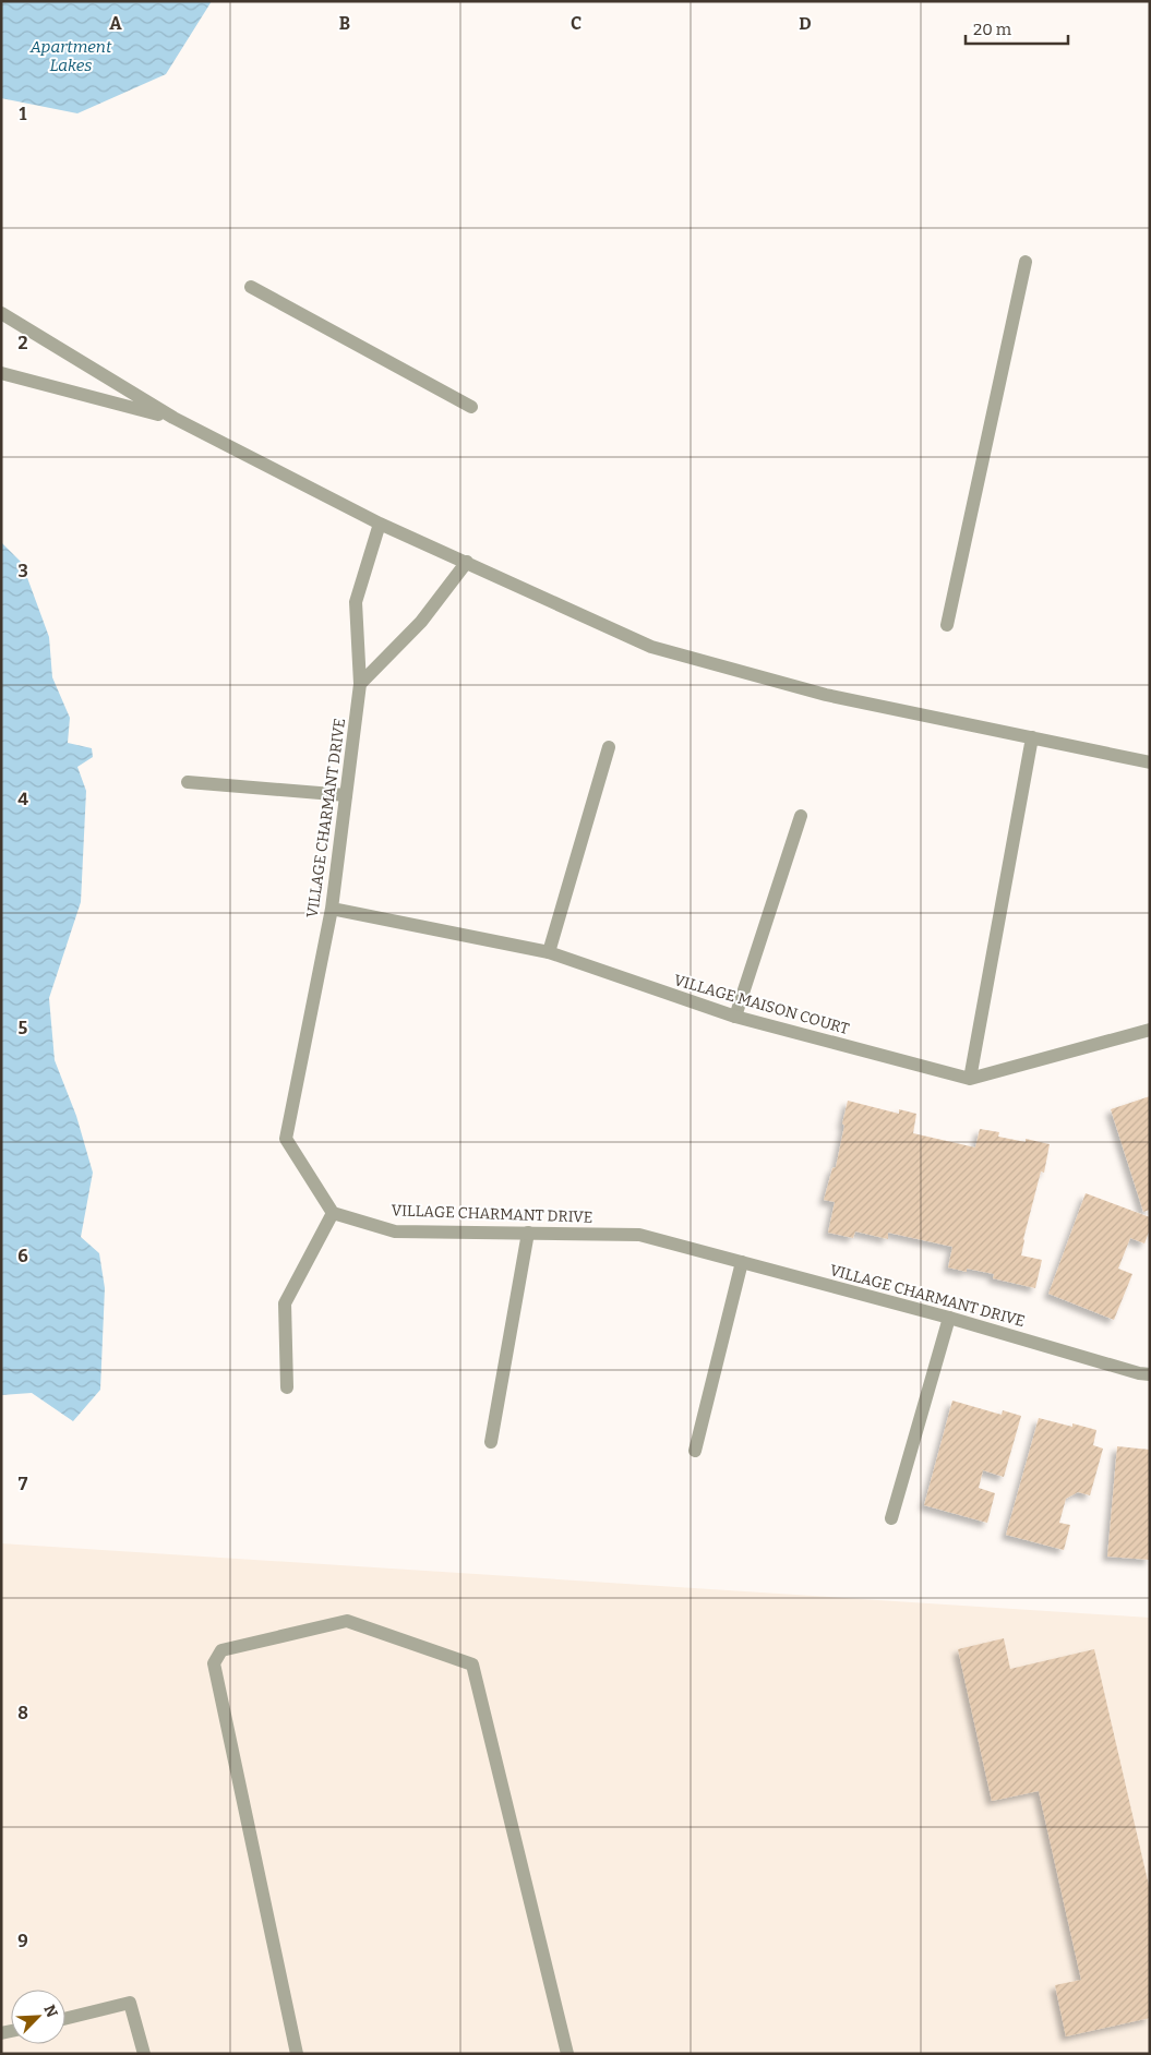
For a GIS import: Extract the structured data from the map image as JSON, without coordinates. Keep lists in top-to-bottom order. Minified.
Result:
{"streets":{"street":["VILLAGE CHARMANT DRIVE","VILLAGE MAISON COURT"]},"crossings":[["VILLAGE CHARMANT DRIVE","VILLAGE MAISON COURT"]],"water":["Apartment Lakes"],"scale_bar":"20 m","north":"top right","grid":{"columns":["A","B","C","D"],"rows":["1","2","3","4","5","6","7","8","9"]}}
